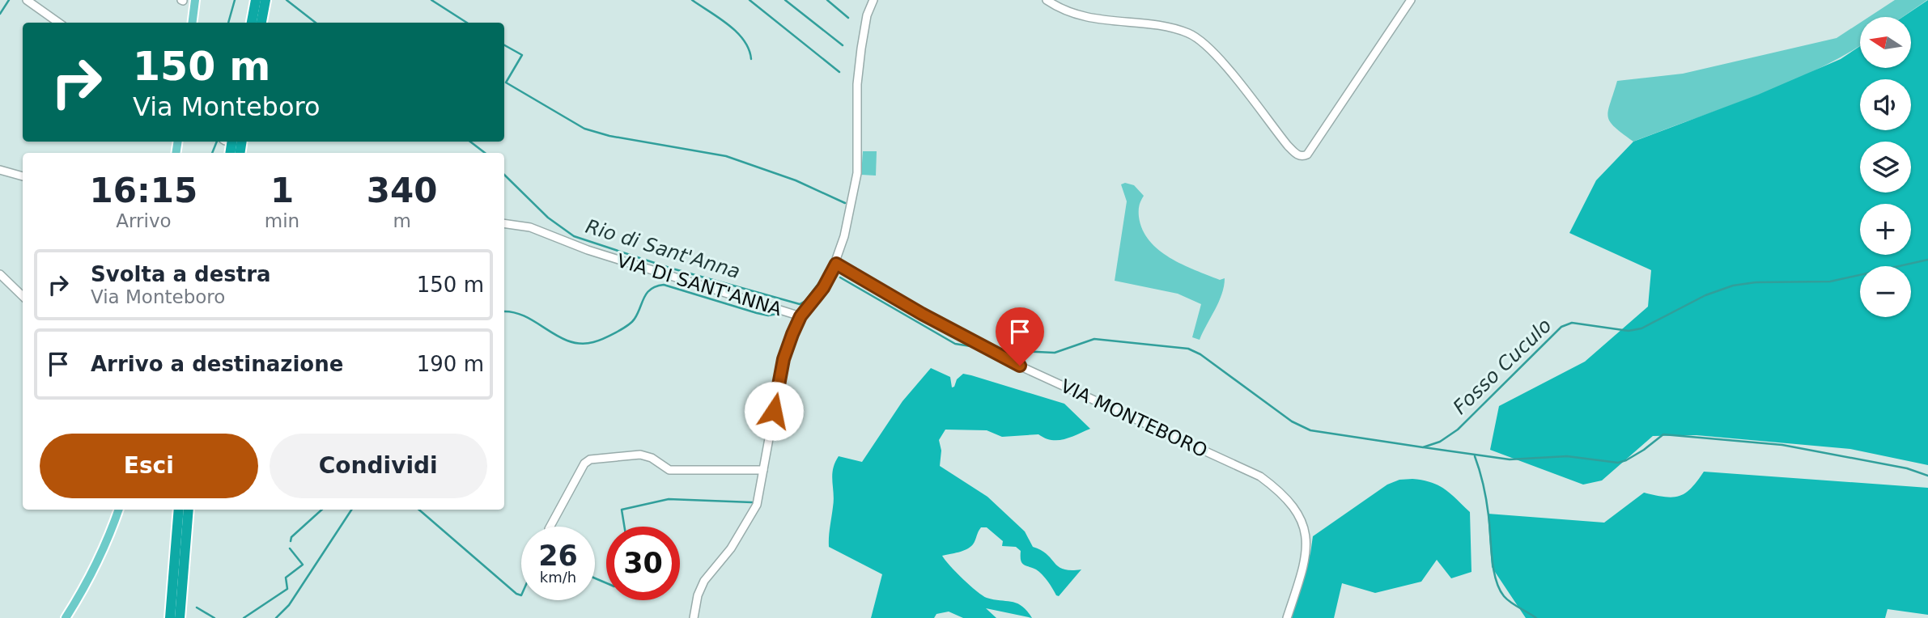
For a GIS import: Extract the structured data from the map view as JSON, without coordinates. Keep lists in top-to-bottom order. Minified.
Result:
{"streets":{"street":["VIA DI SANT'ANNA","VIA MONTEBORO"]},"water":["Rio di Sant'Anna","Fosso Cuculo"],"north":"left","page":{"map_buttons":["+","−"],"turn":["150 m","Via Monteboro"],"eta":["16:15","Arrivo","1","min","340","m"],"list":[{"name":"Svolta a destra","note":"Via Monteboro","value":"150 m"},{"name":"Arrivo a destinazione","value":"190 m"}],"buttons":["Esci","Condividi"],"speed":"26 km/h","limit":"30"}}
